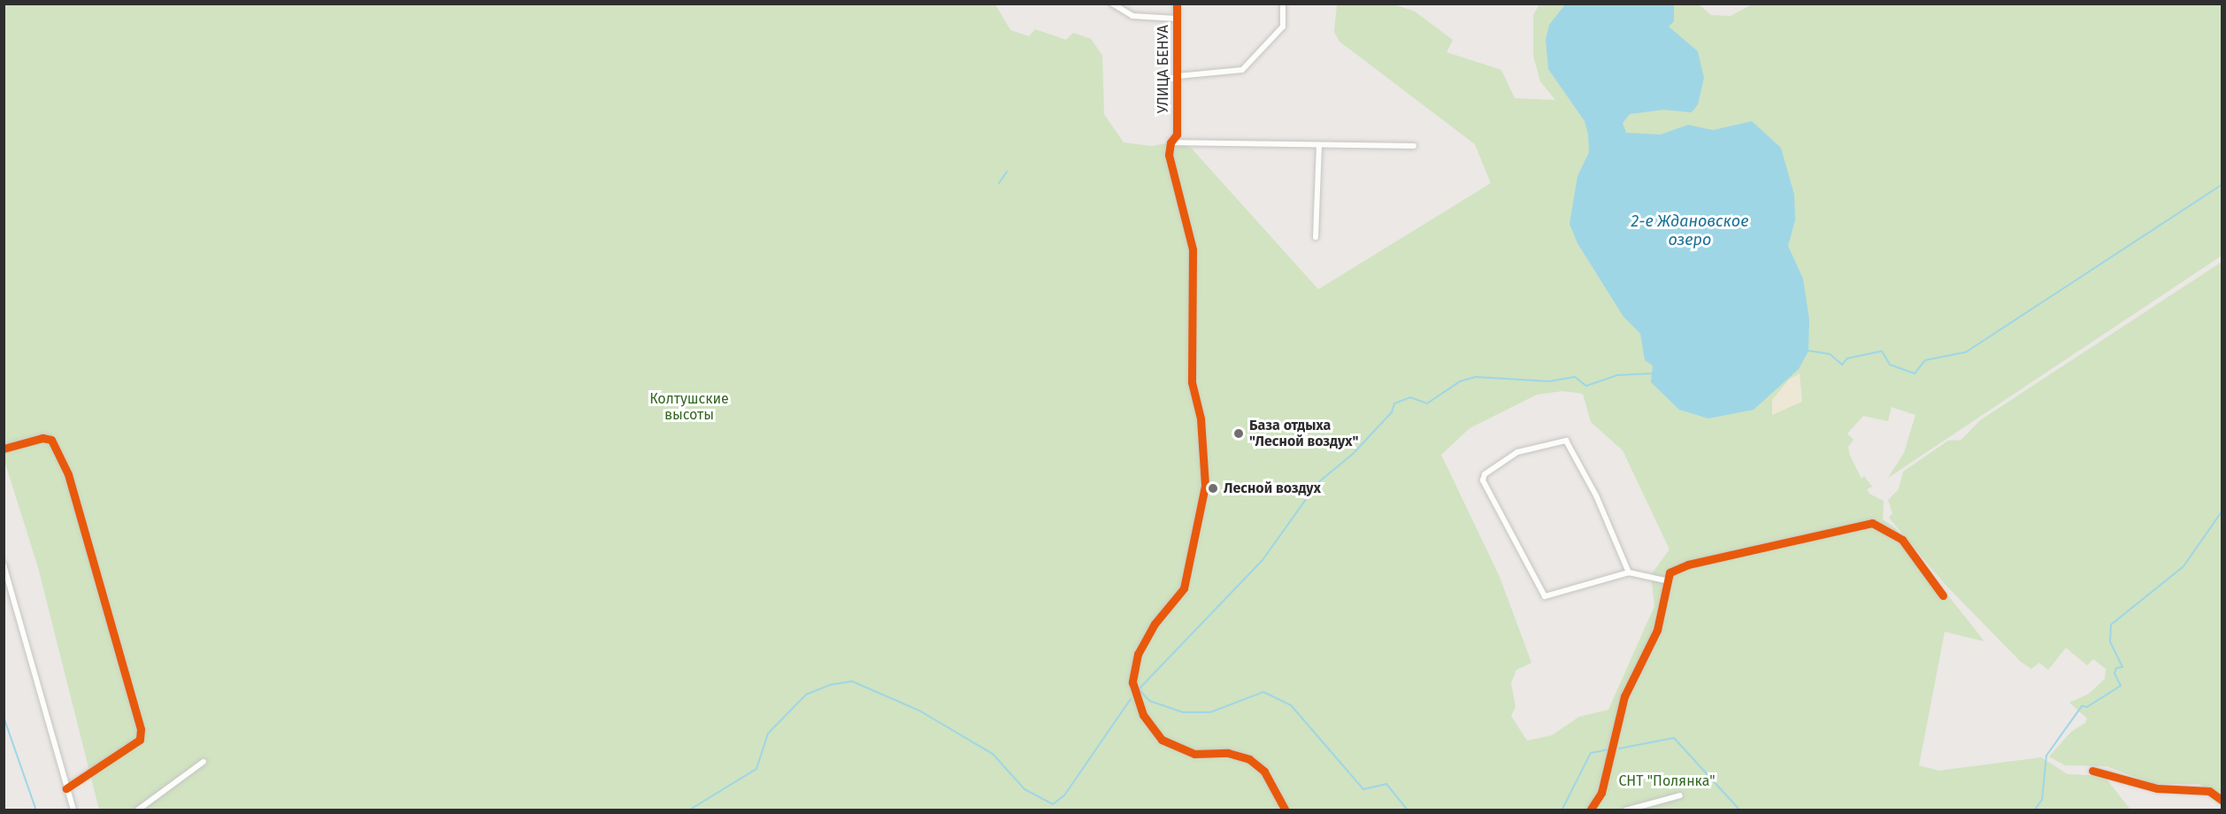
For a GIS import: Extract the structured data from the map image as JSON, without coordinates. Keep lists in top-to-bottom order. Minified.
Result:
{"streets":{"street":["УЛИЦА БЕНУА"]},"water":["2-е Ждановское озеро"],"parks":["Колтушские высоты","СНТ \"Полянка\""],"places":["База отдыха \"Лесной воздух\"","Лесной воздух"]}
